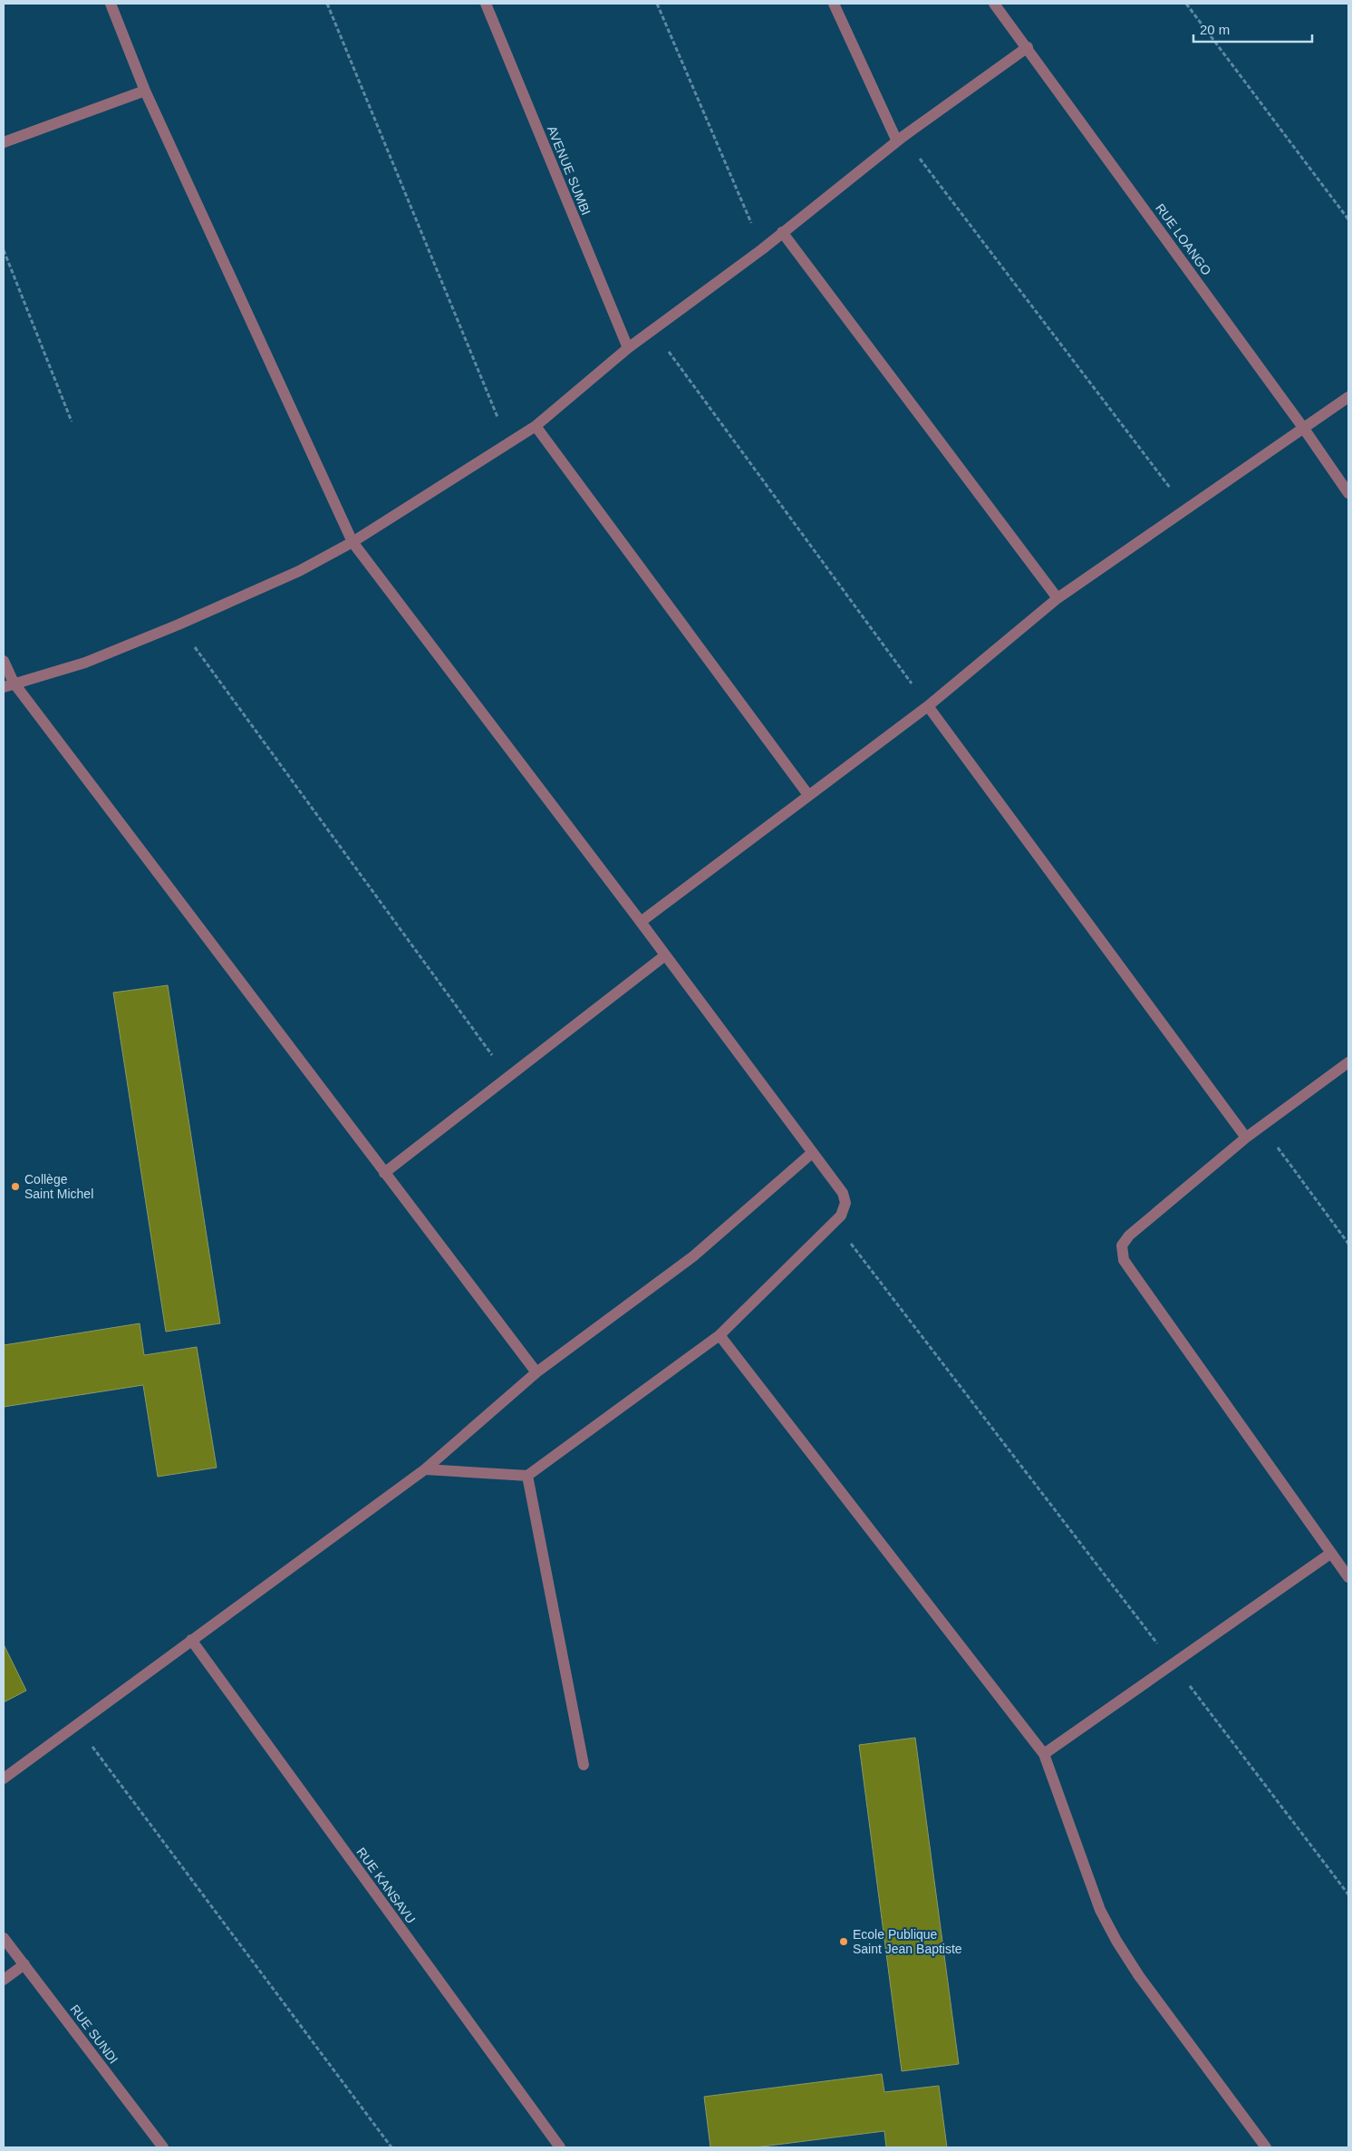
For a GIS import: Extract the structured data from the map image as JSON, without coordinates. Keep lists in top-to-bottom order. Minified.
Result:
{"streets":{"street":["AVENUE SUMBI","RUE LOANGO","RUE KANSAVU","RUE SUNDI"]},"places":["Collège Saint Michel","Ecole Publique Saint Jean Baptiste"],"scale_bar":"20 m"}
